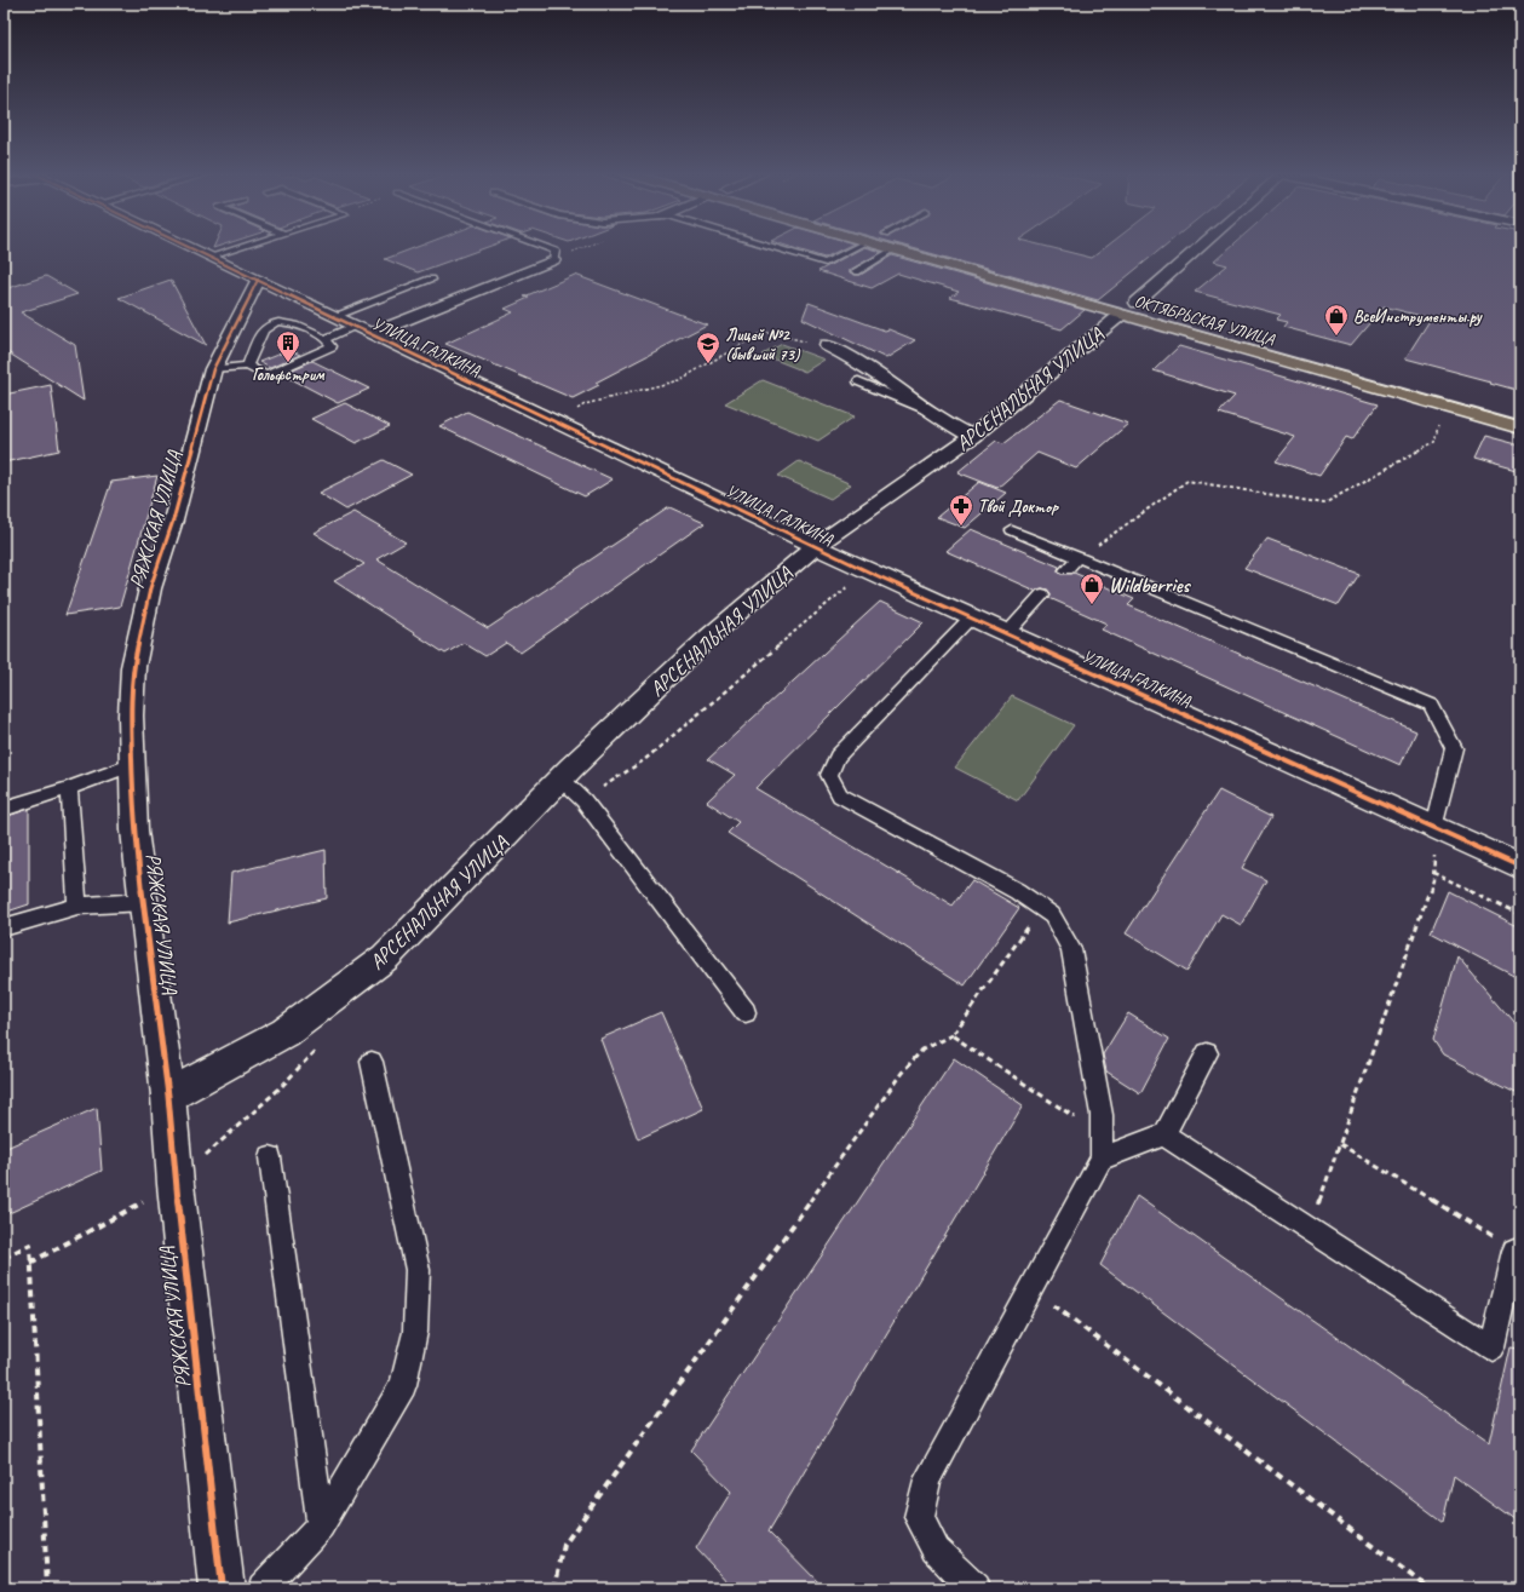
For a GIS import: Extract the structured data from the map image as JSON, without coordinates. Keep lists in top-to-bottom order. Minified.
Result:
{"streets":{"main road":["ОКТЯБРЬСКАЯ УЛИЦА","АРСЕНАЛЬНАЯ УЛИЦА"],"street":["УЛИЦА ГАЛКИНА","РЯЖСКАЯ УЛИЦА"]},"crossings":[["ОКТЯБРЬСКАЯ УЛИЦА","АРСЕНАЛЬНАЯ УЛИЦА"],["УЛИЦА ГАЛКИНА","АРСЕНАЛЬНАЯ УЛИЦА"],["УЛИЦА ГАЛКИНА","РЯЖСКАЯ УЛИЦА"],["АРСЕНАЛЬНАЯ УЛИЦА","РЯЖСКАЯ УЛИЦА"]],"places":{"shop":["ВсеИнструменты.ру","Wildberries"],"building":["Гольфстрим"],"school or university":["Лицей №2 (бывший 73)"],"pharmacy":["Твой Доктор"]}}
